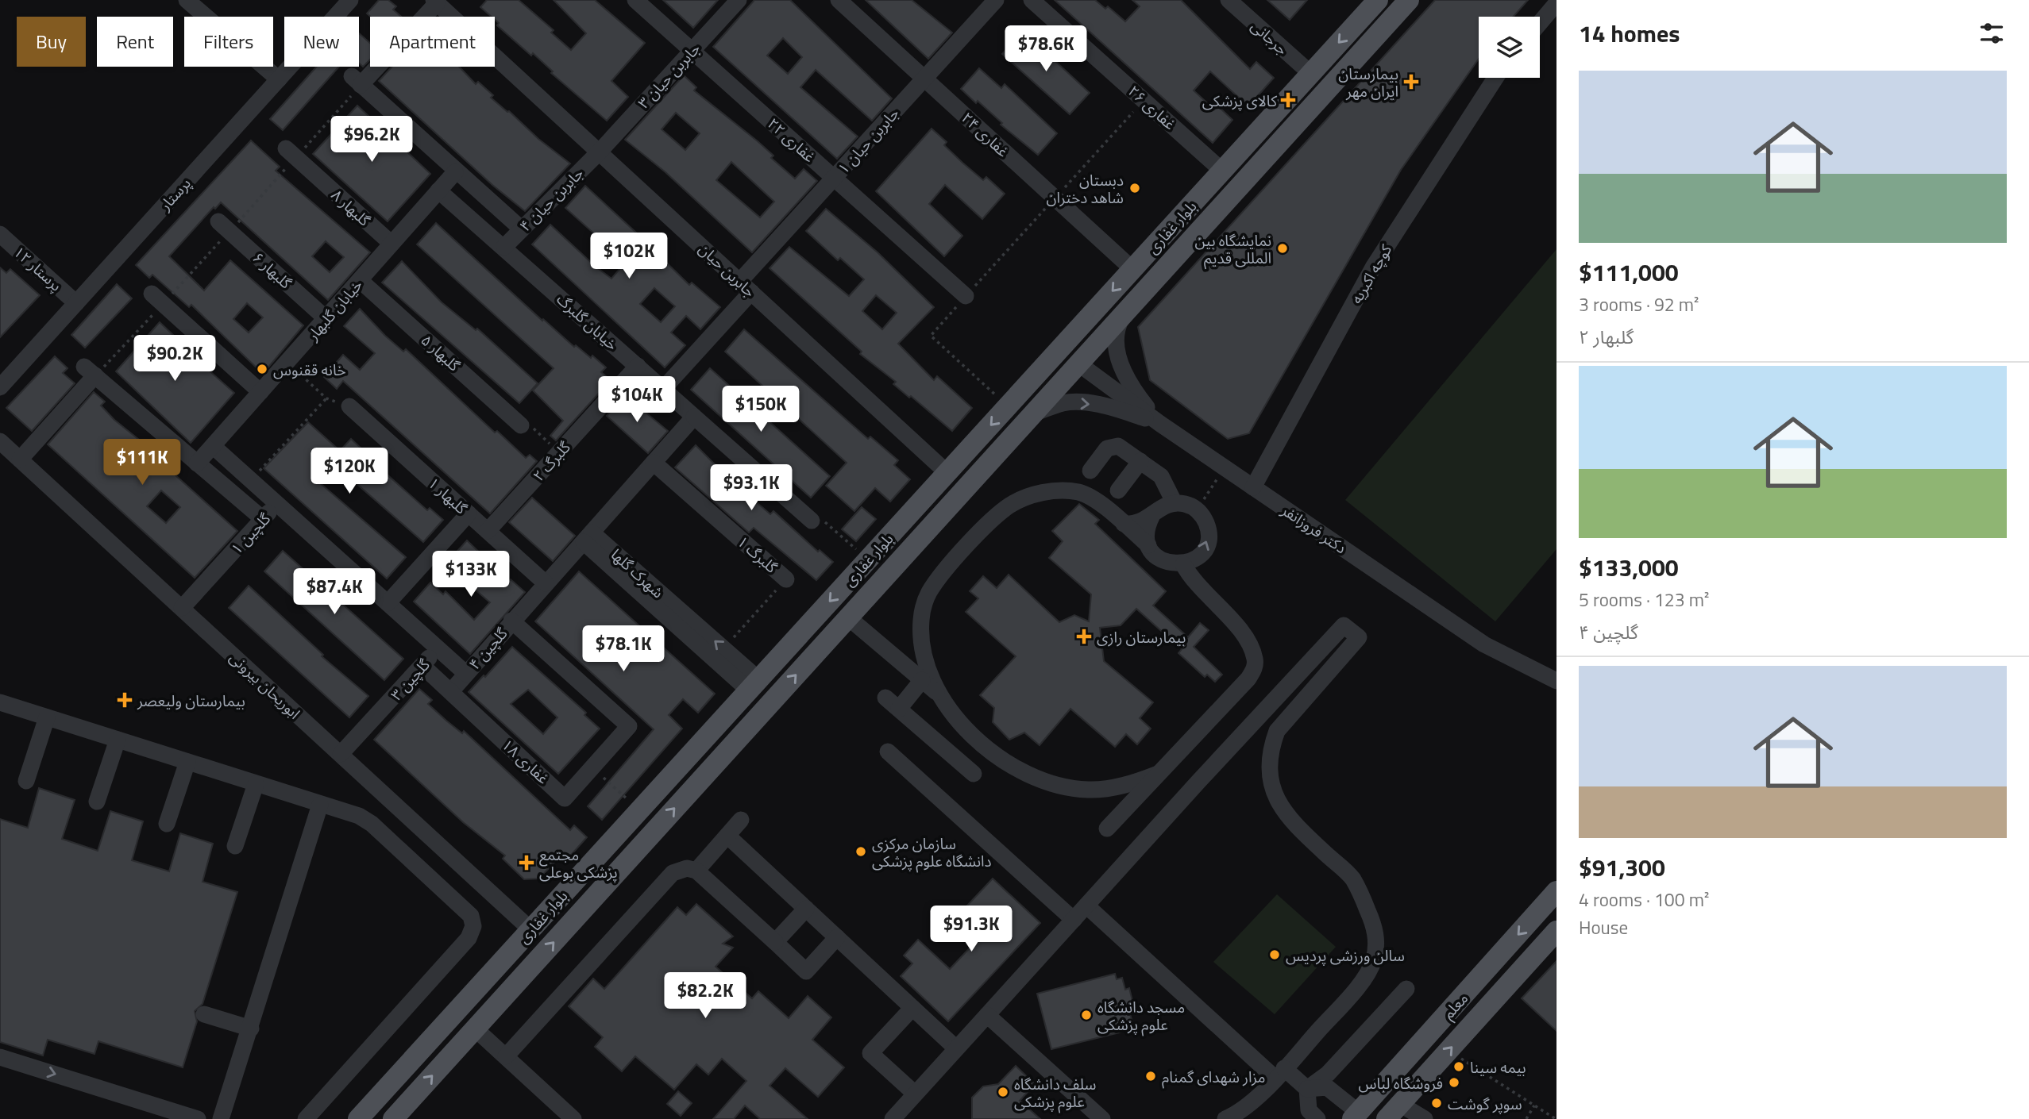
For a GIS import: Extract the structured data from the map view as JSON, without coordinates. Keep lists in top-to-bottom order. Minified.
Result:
{"streets":{"main road":["بلوار غفاری","معلم"],"street":["جرجانی","جابربن حیان ۳","غفاری ۲۶","غفاری ۲۴","غفاری ۲۲","جابربن حیان ۱","پرستار","جابربن حیان ۴","گلبهار ۸","پرستار ۱۲","گلبهار ۶","جابربن حیان","کوچه اکبریه","خیابان گلبهار","خیابان گلبرگ","گلبهار ۵","گلبرگ ۲","گلبهار ۱","دکتر فروزانفر","گلچین ۱","گلبرگ ۱","شهرک گلها","گلچین ۴","گلچین ۳","ابوریحان بیرونی","غفاری ۱۸"]},"crossings":[["جرجانی","بلوار غفاری"],["جابربن حیان ۳","غفاری ۲۲"],["جابربن حیان ۳","جابربن حیان ۴"],["جابربن حیان ۳","جابربن حیان"],["غفاری ۲۶","بلوار غفاری"],["غفاری ۲۴","جابربن حیان ۱"],["غفاری ۲۴","بلوار غفاری"],["غفاری ۲۲","جابربن حیان ۱"],["جابربن حیان ۱","جابربن حیان"],["جابربن حیان ۱","خیابان گلبرگ"],["پرستار","پرستار ۱۲"],["جابربن حیان ۴","جابربن حیان"],["جابربن حیان ۴","خیابان گلبرگ"],["گلبهار ۸","خیابان گلبهار"],["بلوار غفاری","جابربن حیان"],["بلوار غفاری","دکتر فروزانفر"],["بلوار غفاری","شهرک گلها"],["بلوار غفاری","ابوریحان بیرونی"],["گلبهار ۶","خیابان گلبهار"],["کوچه اکبریه","دکتر فروزانفر"],["خیابان گلبهار","خیابان گلبرگ"],["خیابان گلبهار","گلبهار ۵"],["خیابان گلبرگ","گلبرگ ۲"],["گلبرگ ۲","گلبهار ۱"],["گلبهار ۱","گلچین ۴"],["گلچین ۱","ابوریحان بیرونی"],["شهرک گلها","گلچین ۴"],["گلچین ۴","غفاری ۱۸"],["گلچین ۳","ابوریحان بیرونی"]],"places":{"health":["بیمارستان ایران مهر","کالای پزشکی","بیمارستان رازی","بیمارستان ولیعصر","مجتمع پزشکی بوعلی"],"other":["دبستان شاهد دختران","نمایشگاه بین المللی قدیم","خانه ققنوس","سازمان مرکزی دانشگاه علوم پزشکی","سالن ورزشی پردیس","مسجد دانشگاه علوم پزشکی","بیمه سینا","مزار شهدای گمنام","فروشگاه لباس","سلف دانشگاه علوم پزشکی","سوپر گوشت"]},"page":{"heading":"14 homes","chip":["Buy","Rent","Filters","New","Apartment"],"price":["$78.6K","$96.2K","$102K","$90.2K","$104K","$150K","$111K","$120K","$93.1K","$133K","$87.4K","$78.1K","$91.3K","$82.2K"],"list":[{"name":"$111,000","note":"3 rooms · 92 m² · گلبهار ۲"},{"name":"$133,000","note":"5 rooms · 123 m² · گلچین ۴"},{"name":"$91,300","note":"4 rooms · 100 m² · House"}]}}
